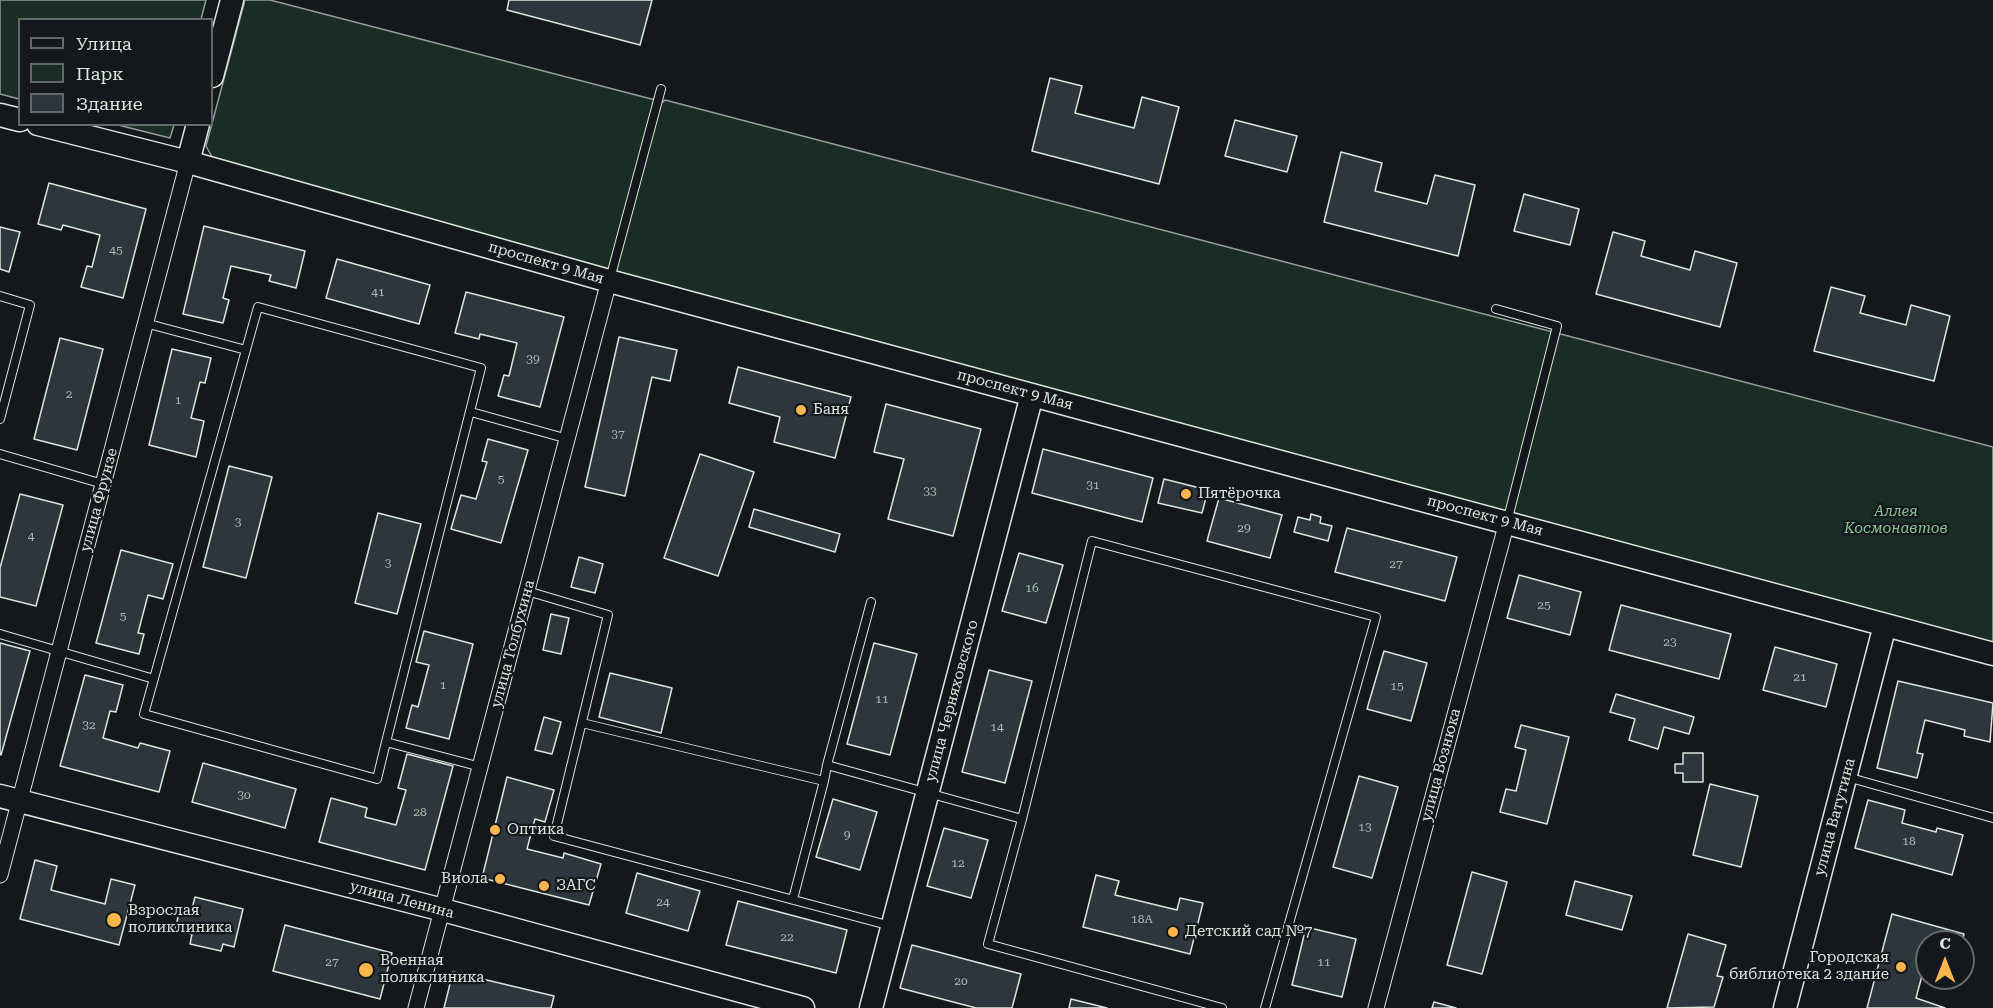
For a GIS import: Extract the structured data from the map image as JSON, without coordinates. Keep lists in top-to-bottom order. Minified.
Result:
{"streets":{"street":["проспект 9 Мая","улица Фрунзе","улица Толбухина","улица Черняховского","улица Вознюка","улица Ватутина","улица Ленина"]},"crossings":[["проспект 9 Мая","улица Фрунзе"],["проспект 9 Мая","улица Толбухина"],["проспект 9 Мая","улица Черняховского"],["проспект 9 Мая","улица Вознюка"],["проспект 9 Мая","улица Ватутина"],["улица Фрунзе","улица Ленина"],["улица Толбухина","улица Ленина"]],"parks":["Аллея Космонавтов"],"places":["Баня","Пятёрочка","Оптика","Виола","ЗАГС","Взрослая поликлиника","Детский сад №7","Городская библиотека 2 здание","Военная поликлиника"],"house_numbers":["45","41","39","2","1","37","5","31","33","3","29","4","3","27","16","25","5","23","21","1","15","11","32","14","30","28","13","9","18","12","24","18А","22","27","11","20"],"legend":["Улица","Парк","Здание"],"north":"top"}
